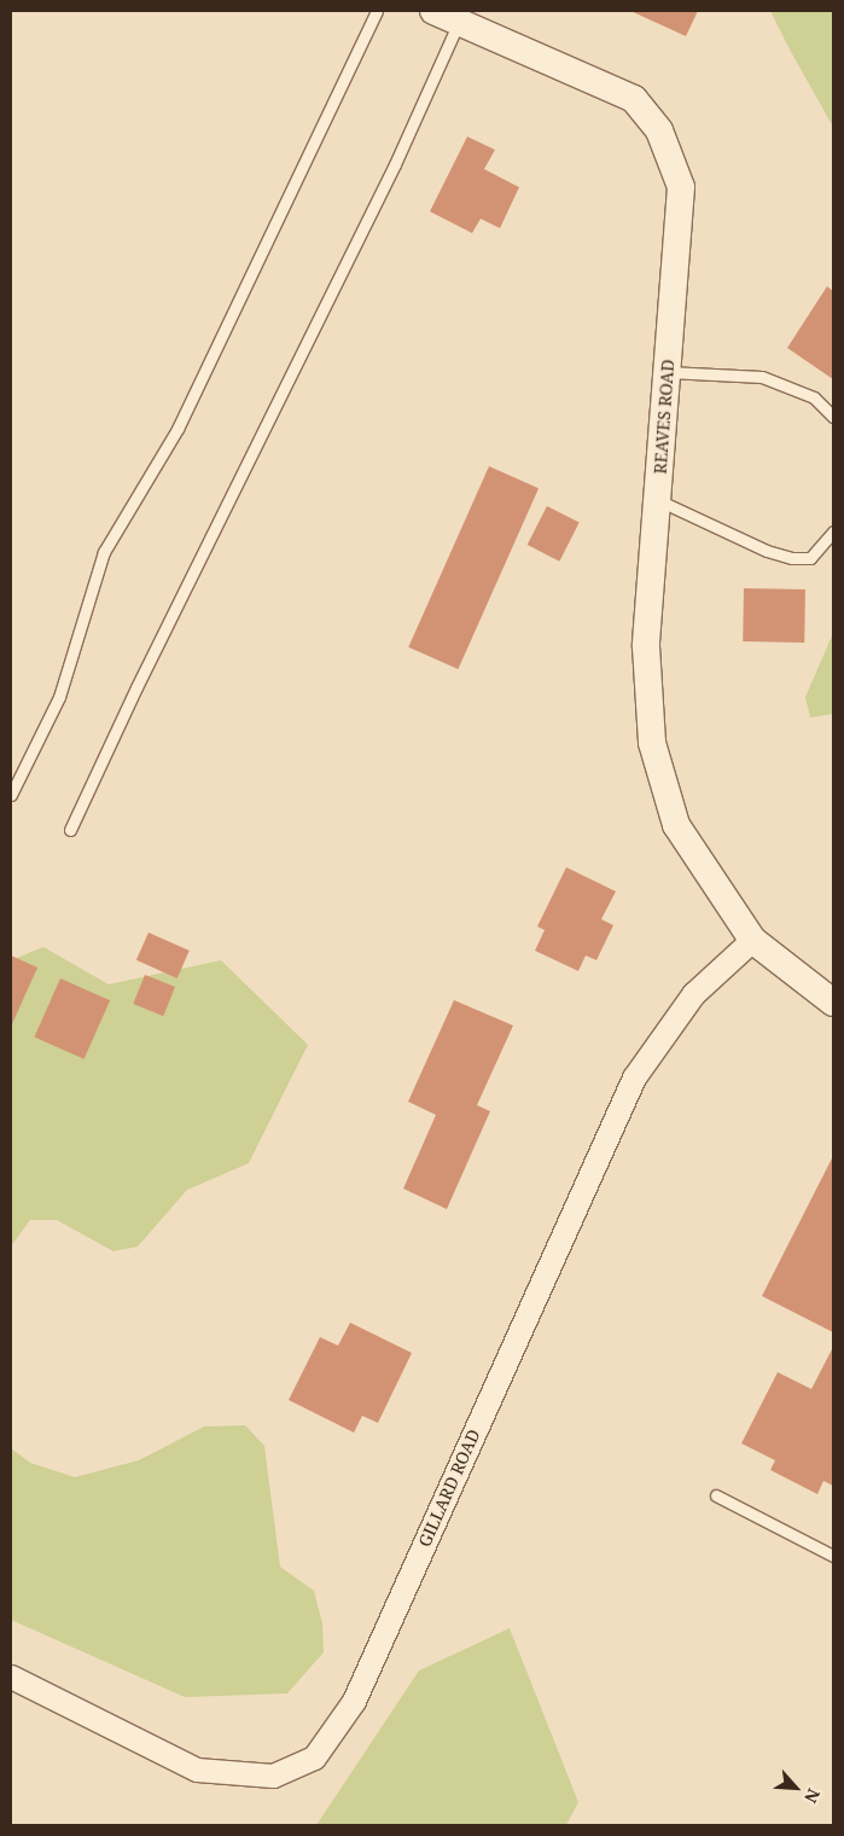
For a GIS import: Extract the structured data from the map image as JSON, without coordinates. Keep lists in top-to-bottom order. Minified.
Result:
{"streets":{"street":["REAVES ROAD","GILLARD ROAD"]},"crossings":[["REAVES ROAD","GILLARD ROAD"]],"north":"bottom right"}
